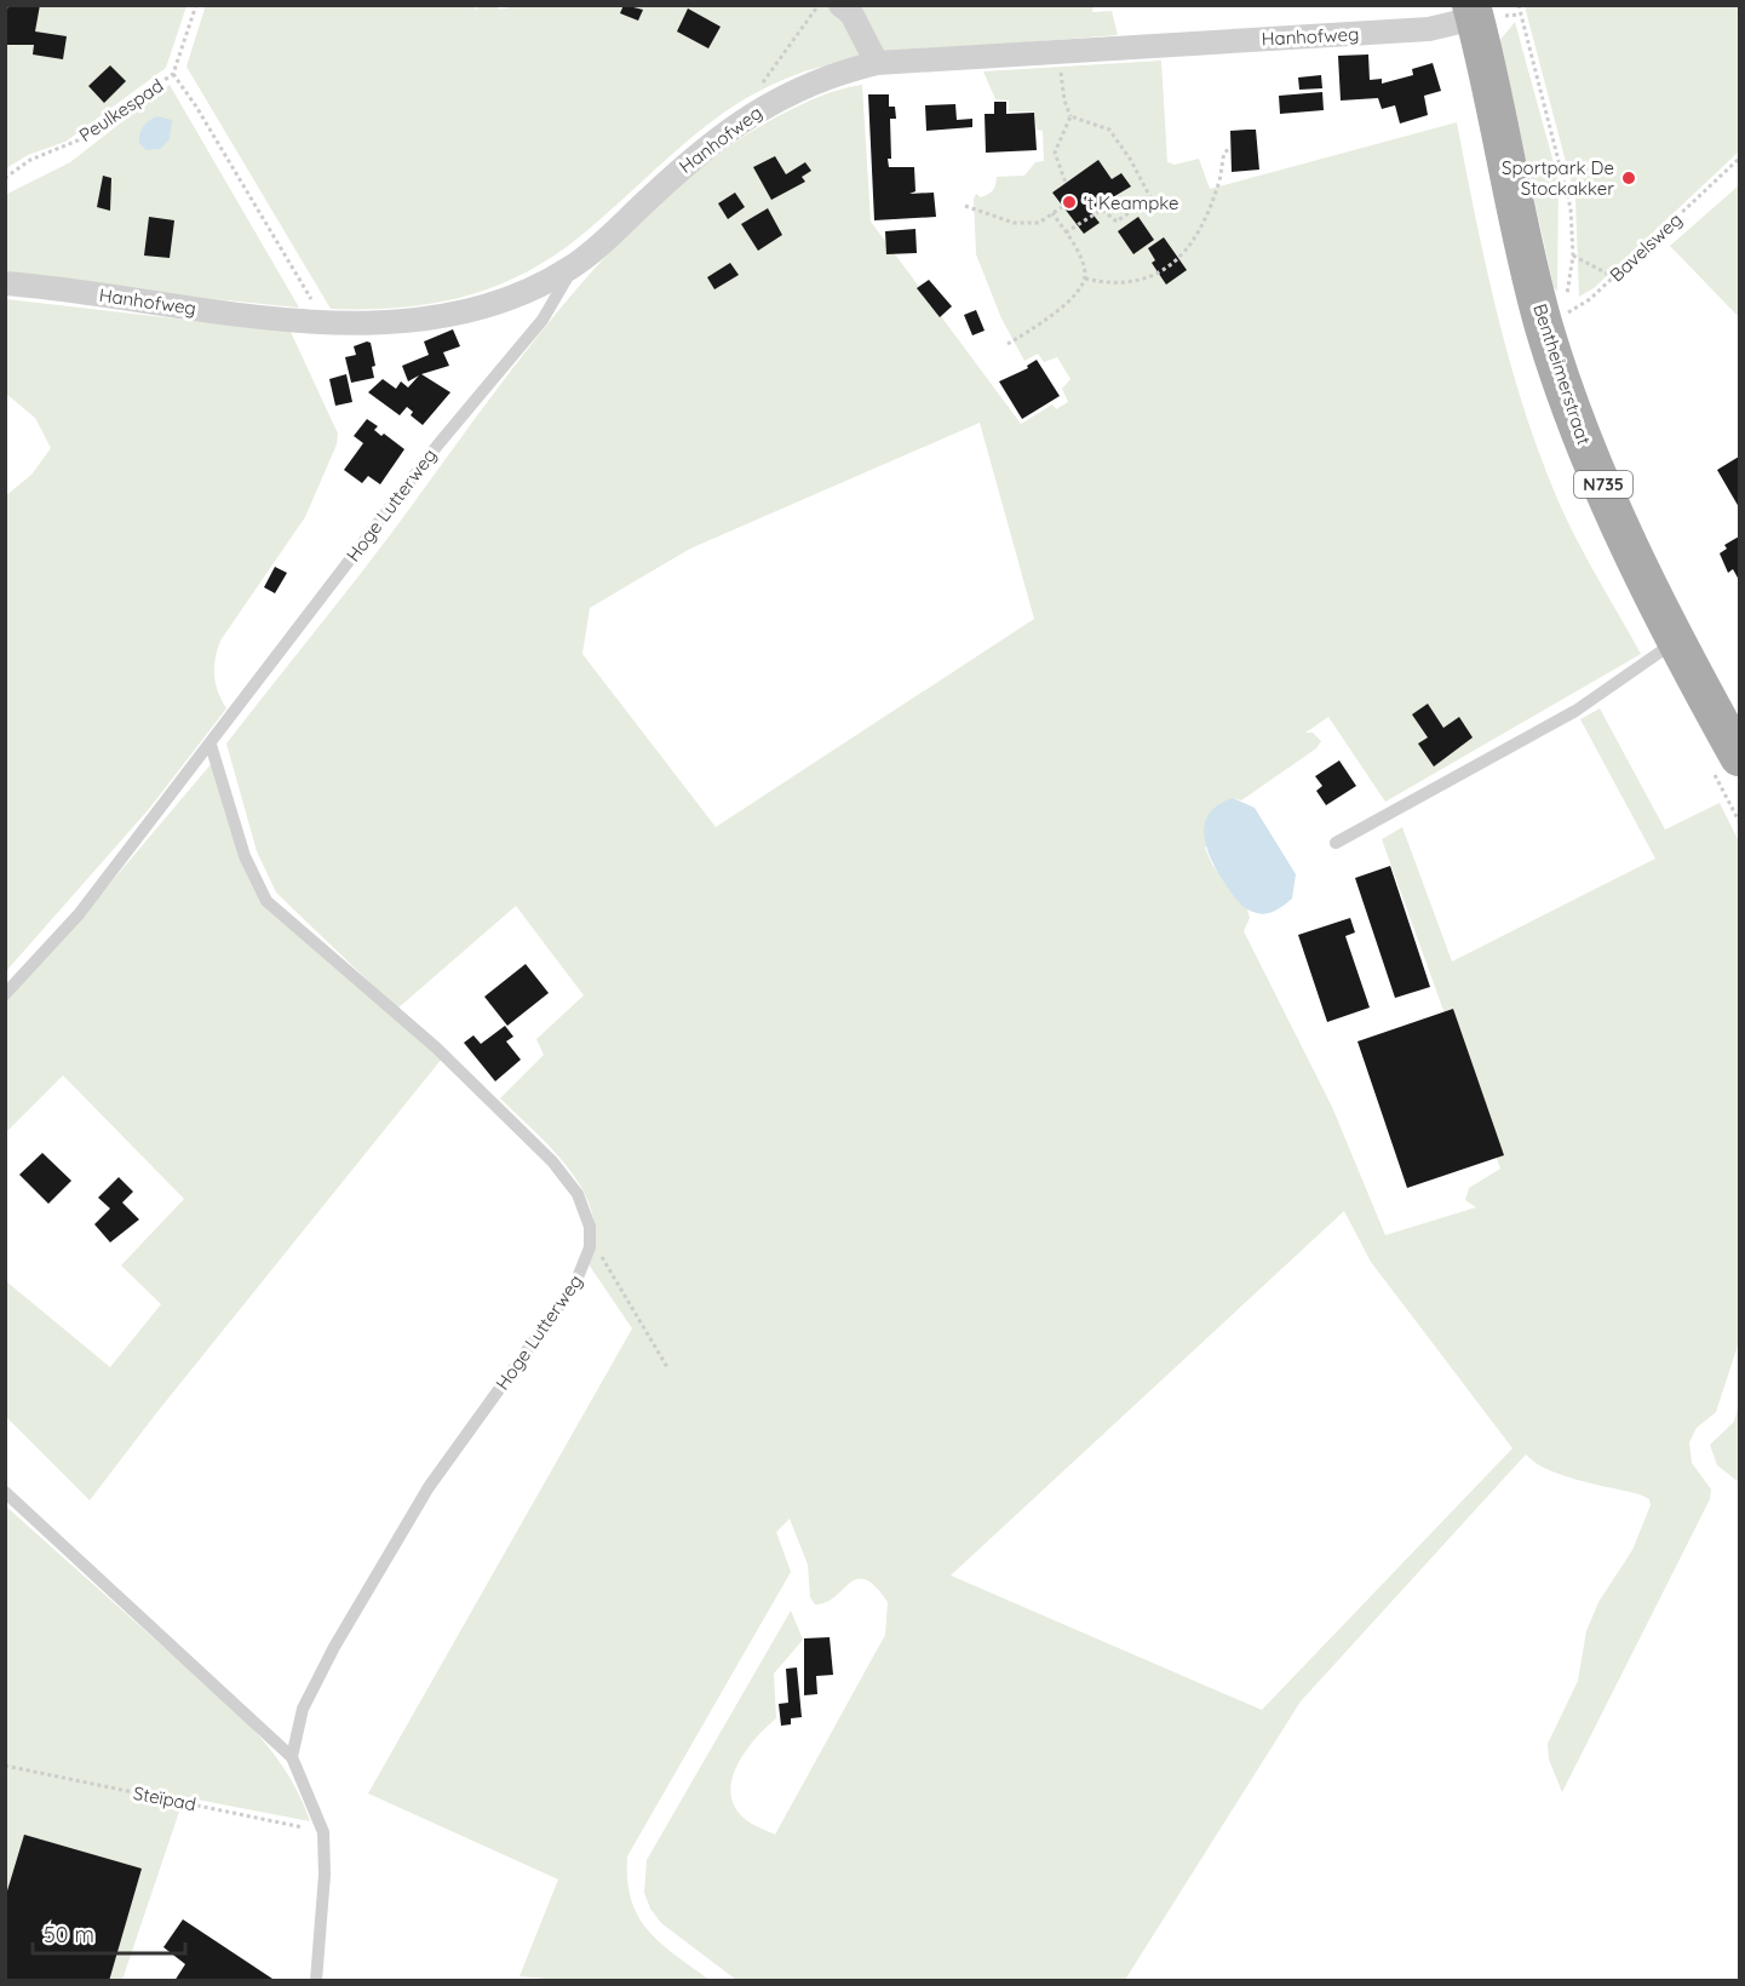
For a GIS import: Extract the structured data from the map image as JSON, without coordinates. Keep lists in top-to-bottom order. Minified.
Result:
{"streets":{"main road":["Bentheimerstraat","N735"],"street":["Hanhofweg"],"lane":["Hoge Lutterweg"],"path":["Peulkespad","Bavelsweg","Steïpad"]},"crossings":[["Hanhofweg","Bentheimerstraat"],["Hanhofweg","Hoge Lutterweg"],["Bavelsweg","Bentheimerstraat"]],"places":["Sportpark De Stockakker","'t Keampke"],"scale_bar":"50 m"}
